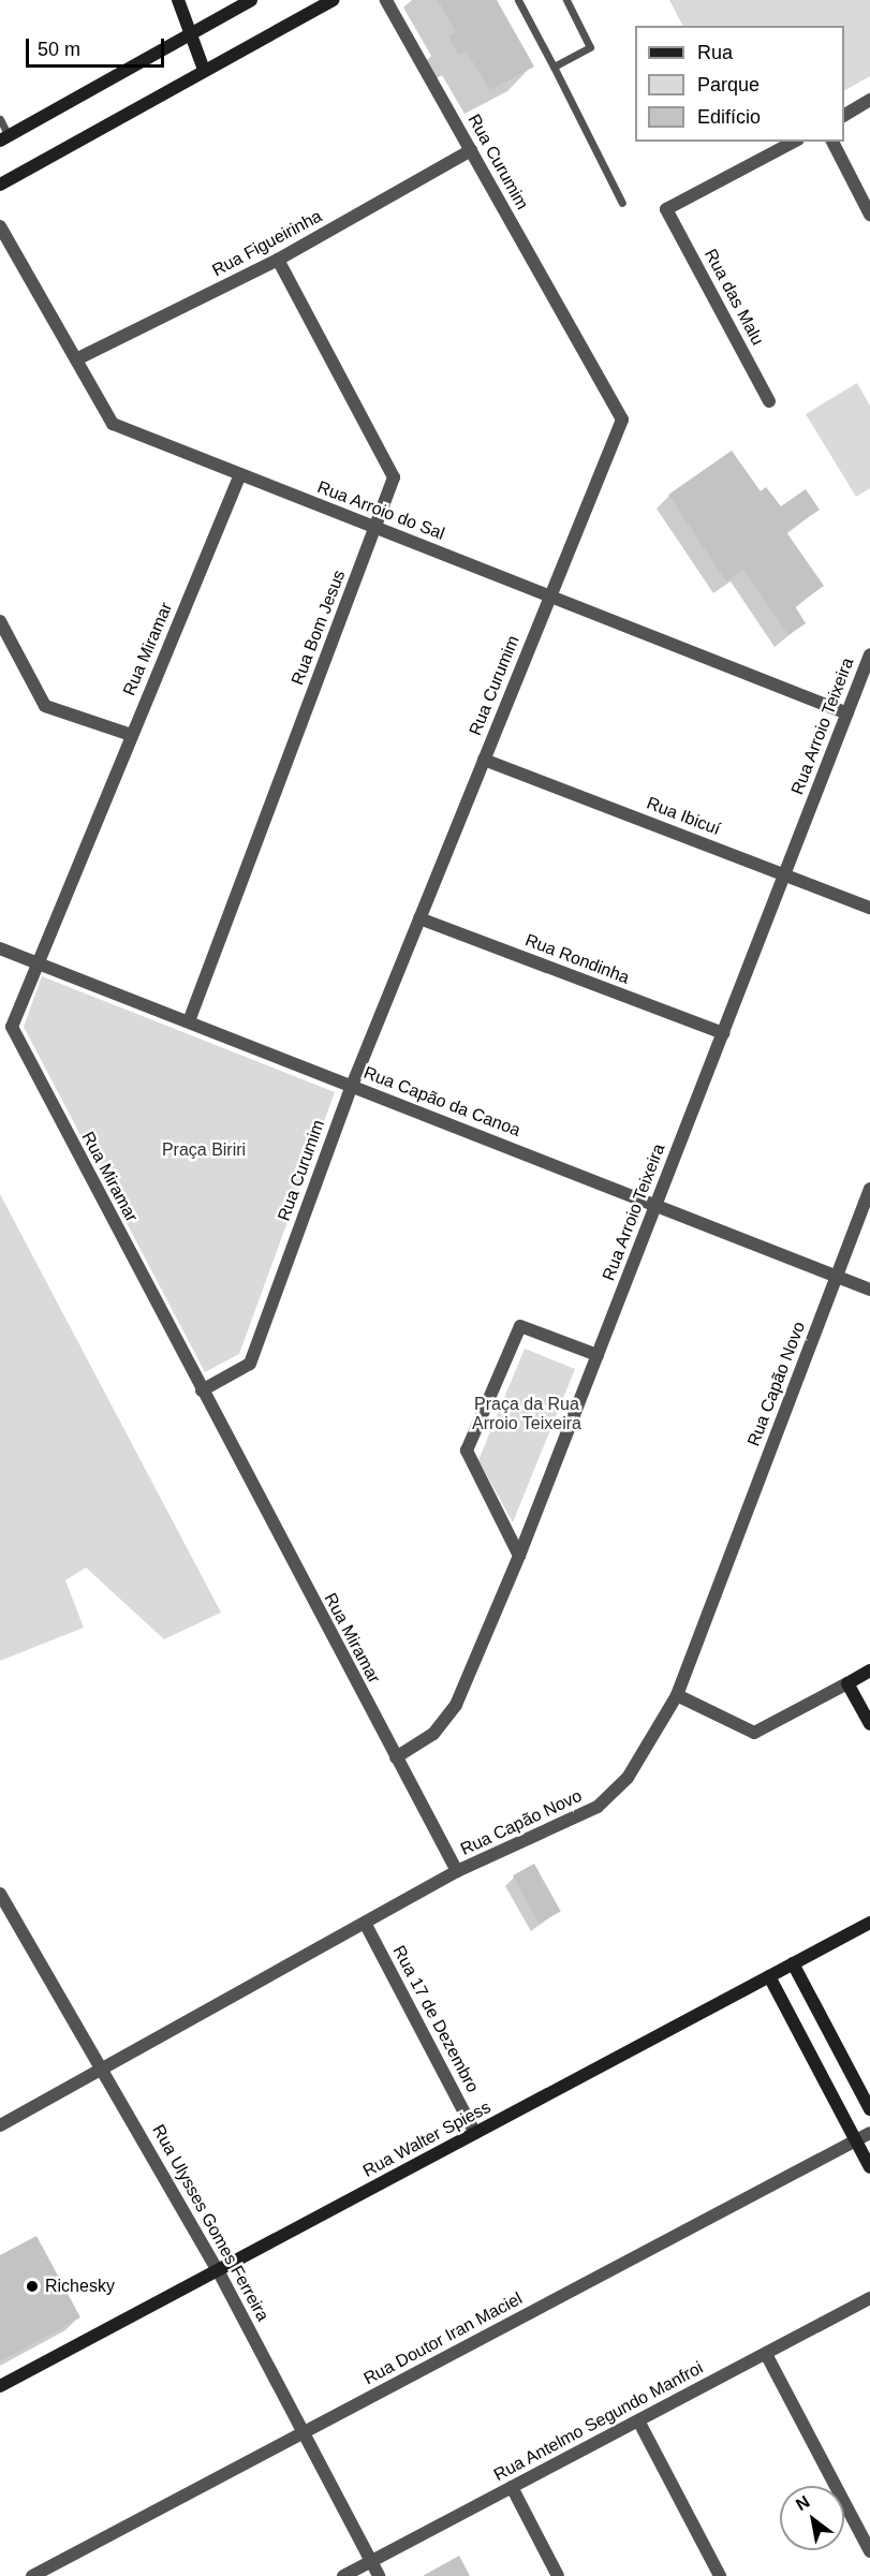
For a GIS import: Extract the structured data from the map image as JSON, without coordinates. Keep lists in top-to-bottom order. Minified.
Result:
{"streets":{"street":["Rua Curumim","Rua Figueirinha","Rua das Malu","Rua Arroio do Sal","Rua Bom Jesus","Rua Miramar","Rua Arroio Teixeira","Rua Ibicuí","Rua Rondinha","Rua Capão da Canoa","Rua Capão Novo","Rua 17 de Dezembro","Rua Walter Spiess","Rua Ulysses Gomes Ferreira","Rua Doutor Iran Maciel","Rua Antelmo Segundo Manfroi"]},"crossings":[["Rua Curumim","Rua Figueirinha"],["Rua Curumim","Rua Arroio do Sal"],["Rua Curumim","Rua Miramar"],["Rua Curumim","Rua Ibicuí"],["Rua Curumim","Rua Rondinha"],["Rua Curumim","Rua Capão da Canoa"],["Rua Figueirinha","Rua Arroio do Sal"],["Rua Figueirinha","Rua Bom Jesus"],["Rua Arroio do Sal","Rua Bom Jesus"],["Rua Arroio do Sal","Rua Miramar"],["Rua Arroio do Sal","Rua Arroio Teixeira"],["Rua Bom Jesus","Rua Capão da Canoa"],["Rua Miramar","Rua Arroio Teixeira"],["Rua Miramar","Rua Capão da Canoa"],["Rua Miramar","Rua Capão Novo"],["Rua Arroio Teixeira","Rua Ibicuí"],["Rua Arroio Teixeira","Rua Rondinha"],["Rua Arroio Teixeira","Rua Capão da Canoa"],["Rua Capão da Canoa","Rua Capão Novo"],["Rua Capão Novo","Rua 17 de Dezembro"],["Rua Capão Novo","Rua Ulysses Gomes Ferreira"],["Rua 17 de Dezembro","Rua Walter Spiess"],["Rua Walter Spiess","Rua Ulysses Gomes Ferreira"],["Rua Ulysses Gomes Ferreira","Rua Doutor Iran Maciel"],["Rua Ulysses Gomes Ferreira","Rua Antelmo Segundo Manfroi"]],"parks":["Praça Biriri","Praça da Rua Arroio Teixeira"],"places":["Richesky"],"legend":["Rua","Parque","Edifício"],"scale_bar":"50 m","north":"top left"}
